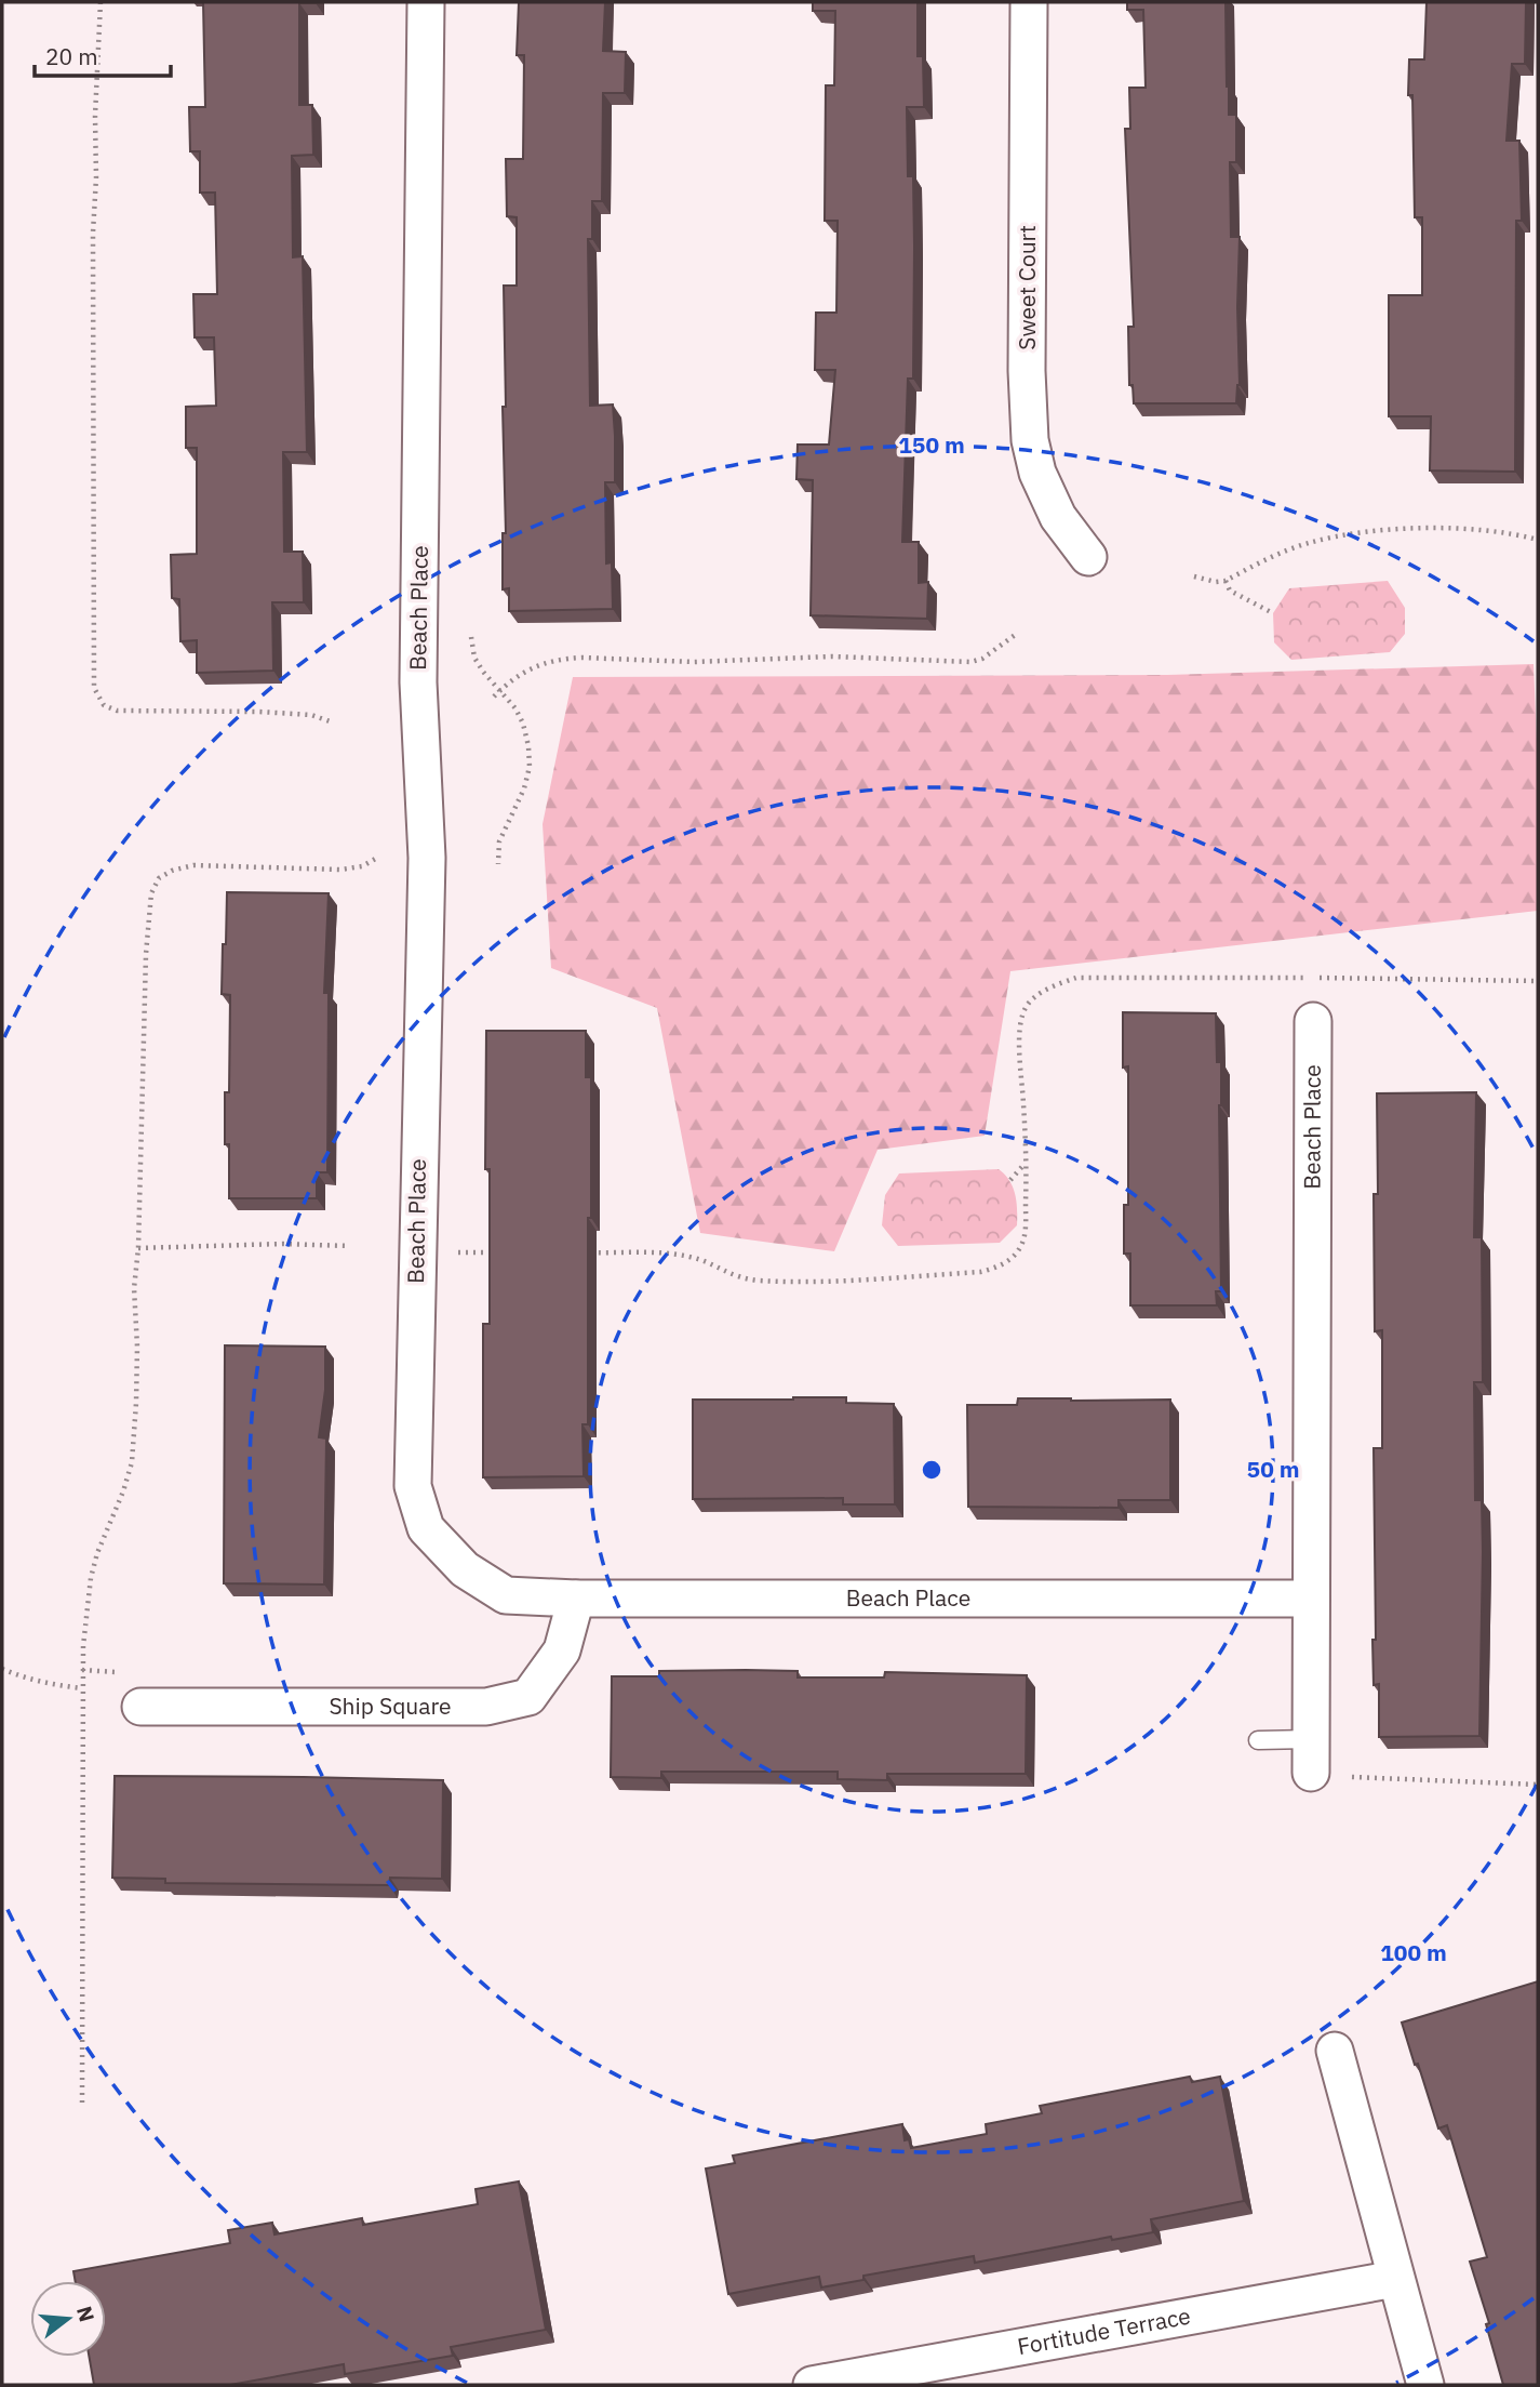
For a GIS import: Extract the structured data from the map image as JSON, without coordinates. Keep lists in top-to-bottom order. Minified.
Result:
{"streets":{"street":["Sweet Court","Beach Place","Ship Square","Fortitude Terrace"]},"crossings":[["Beach Place","Ship Square"]],"scale_bar":"20 m","north":"right","rings":["150 m","50 m","100 m"]}
